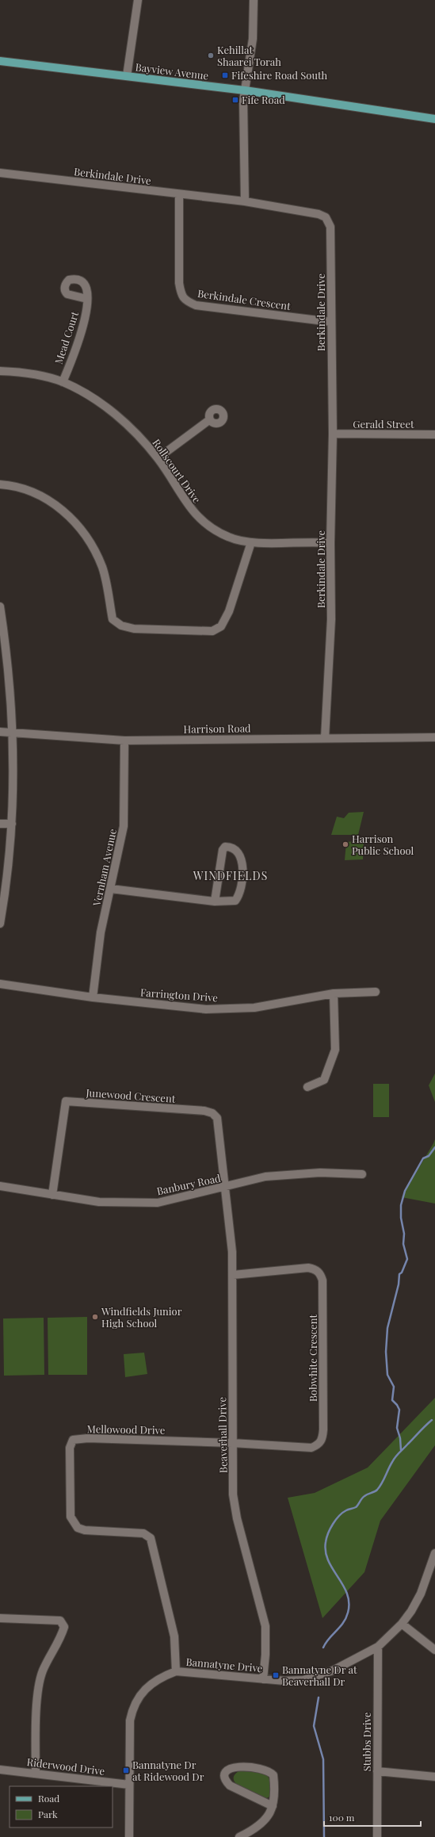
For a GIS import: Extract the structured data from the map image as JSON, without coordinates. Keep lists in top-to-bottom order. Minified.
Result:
{"streets":{"main road":["Bayview Avenue"],"street":["Berkindale Drive","Berkindale Crescent","Mead Court","Gerald Street","Rollscourt Drive","Harrison Road","Vernham Avenue","Farrington Drive","Junewood Crescent","Banbury Road","Bobwhite Crescent","Mellowood Drive","Beaverhall Drive","Bannatyne Drive","Stubbs Drive","Riderwood Drive"]},"crossings":[["Berkindale Drive","Berkindale Crescent"],["Berkindale Drive","Gerald Street"],["Berkindale Drive","Rollscourt Drive"],["Berkindale Drive","Harrison Road"],["Mead Court","Rollscourt Drive"],["Harrison Road","Vernham Avenue"],["Vernham Avenue","Farrington Drive"],["Junewood Crescent","Banbury Road"],["Junewood Crescent","Beaverhall Drive"],["Banbury Road","Beaverhall Drive"],["Bobwhite Crescent","Mellowood Drive"],["Bobwhite Crescent","Beaverhall Drive"],["Mellowood Drive","Beaverhall Drive"],["Mellowood Drive","Bannatyne Drive"],["Beaverhall Drive","Bannatyne Drive"],["Bannatyne Drive","Stubbs Drive"],["Bannatyne Drive","Riderwood Drive"]],"districts":["WINDFIELDS"],"places":{"other":["Kehillat Shaarei Torah","Harrison Public School","Windfields Junior High School"],"transit":["Fifeshire Road South","Fife Road","Bannatyne Dr at Beaverhall Dr","Bannatyne Dr at Ridewood Dr"]},"legend":["Road","Park"],"scale_bar":"100 m"}
